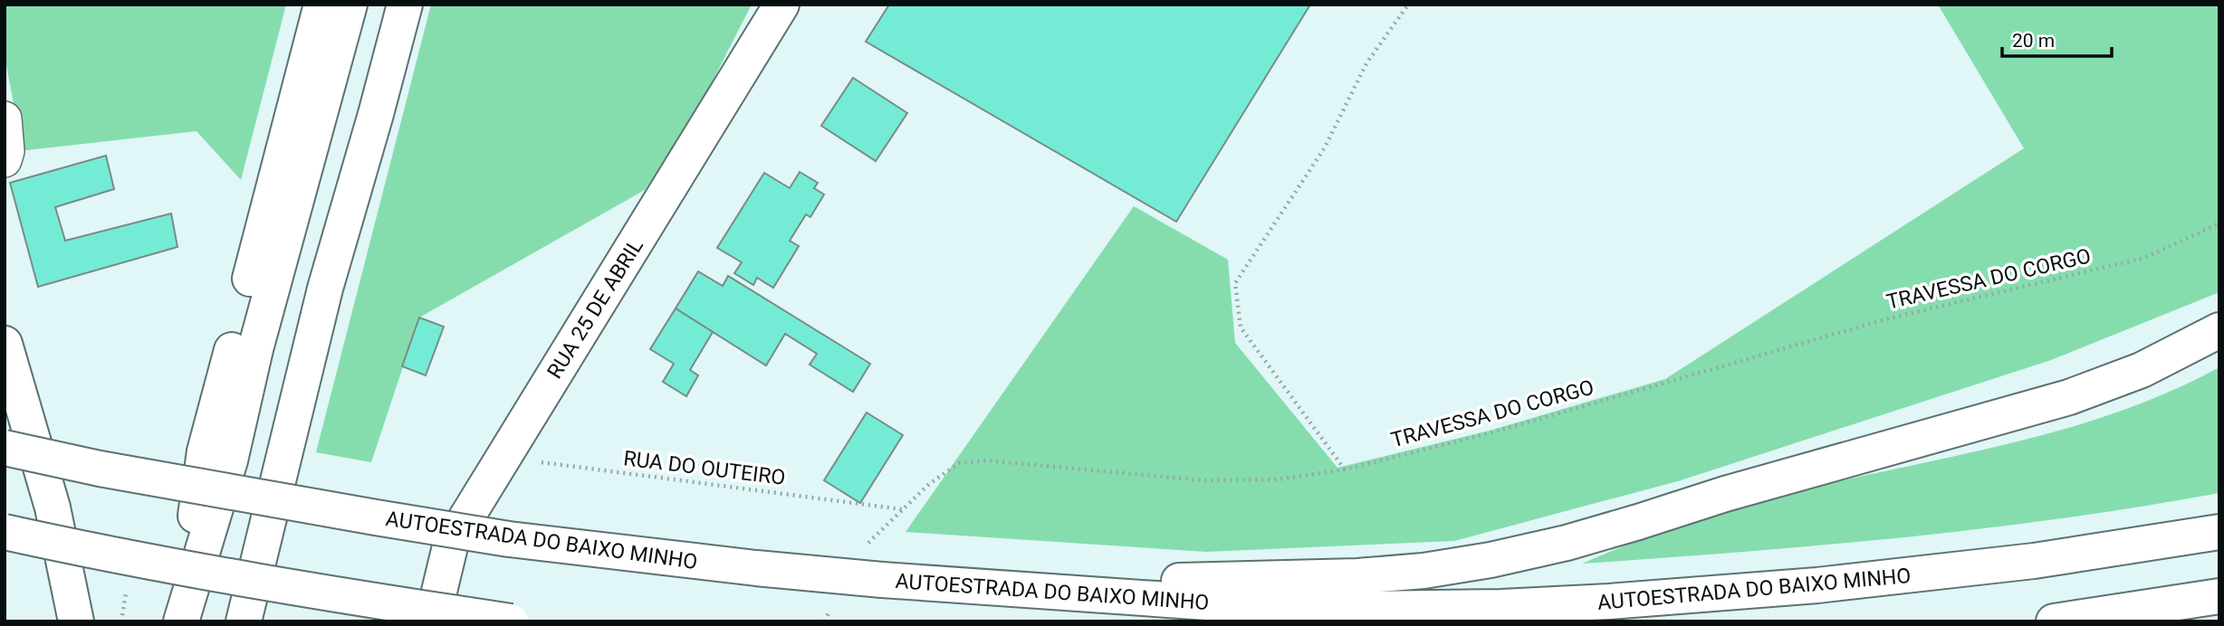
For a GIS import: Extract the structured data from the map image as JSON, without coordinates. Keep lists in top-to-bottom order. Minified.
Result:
{"streets":{"main road":["RUA 25 DE ABRIL","AUTOESTRADA DO BAIXO MINHO"],"path":["TRAVESSA DO CORGO","RUA DO OUTEIRO"]},"crossings":[["TRAVESSA DO CORGO","RUA DO OUTEIRO"],["TRAVESSA DO CORGO","AUTOESTRADA DO BAIXO MINHO"],["RUA 25 DE ABRIL","RUA DO OUTEIRO"]],"scale_bar":"20 m"}
